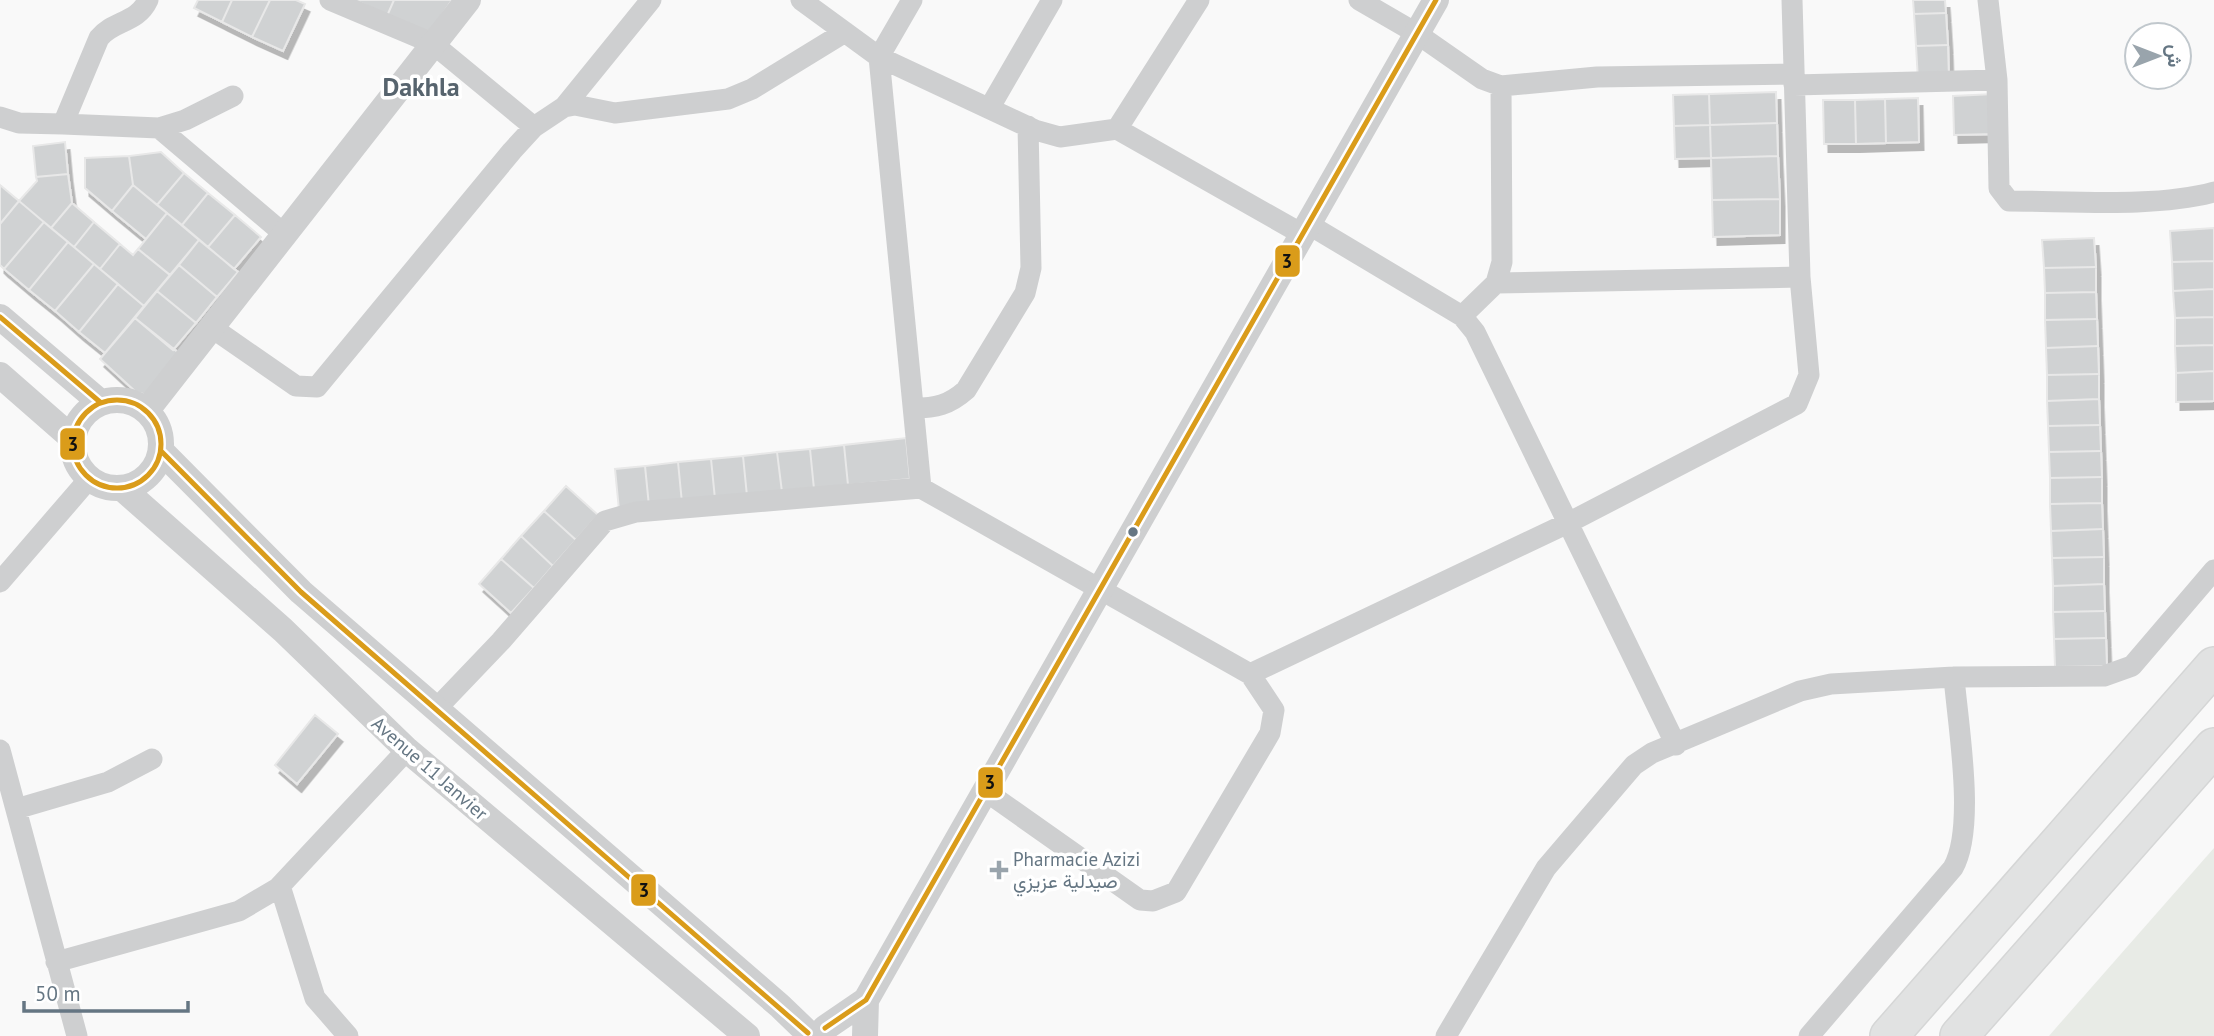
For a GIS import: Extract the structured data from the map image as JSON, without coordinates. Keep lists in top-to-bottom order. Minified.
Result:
{"streets":{"street":["Avenue 11 Janvier"]},"districts":["Dakhla"],"places":{"health":["Pharmacie Azizi صيدلية عزيزي"]},"lines":["transit line 3"],"scale_bar":"50 m","north":"right"}
